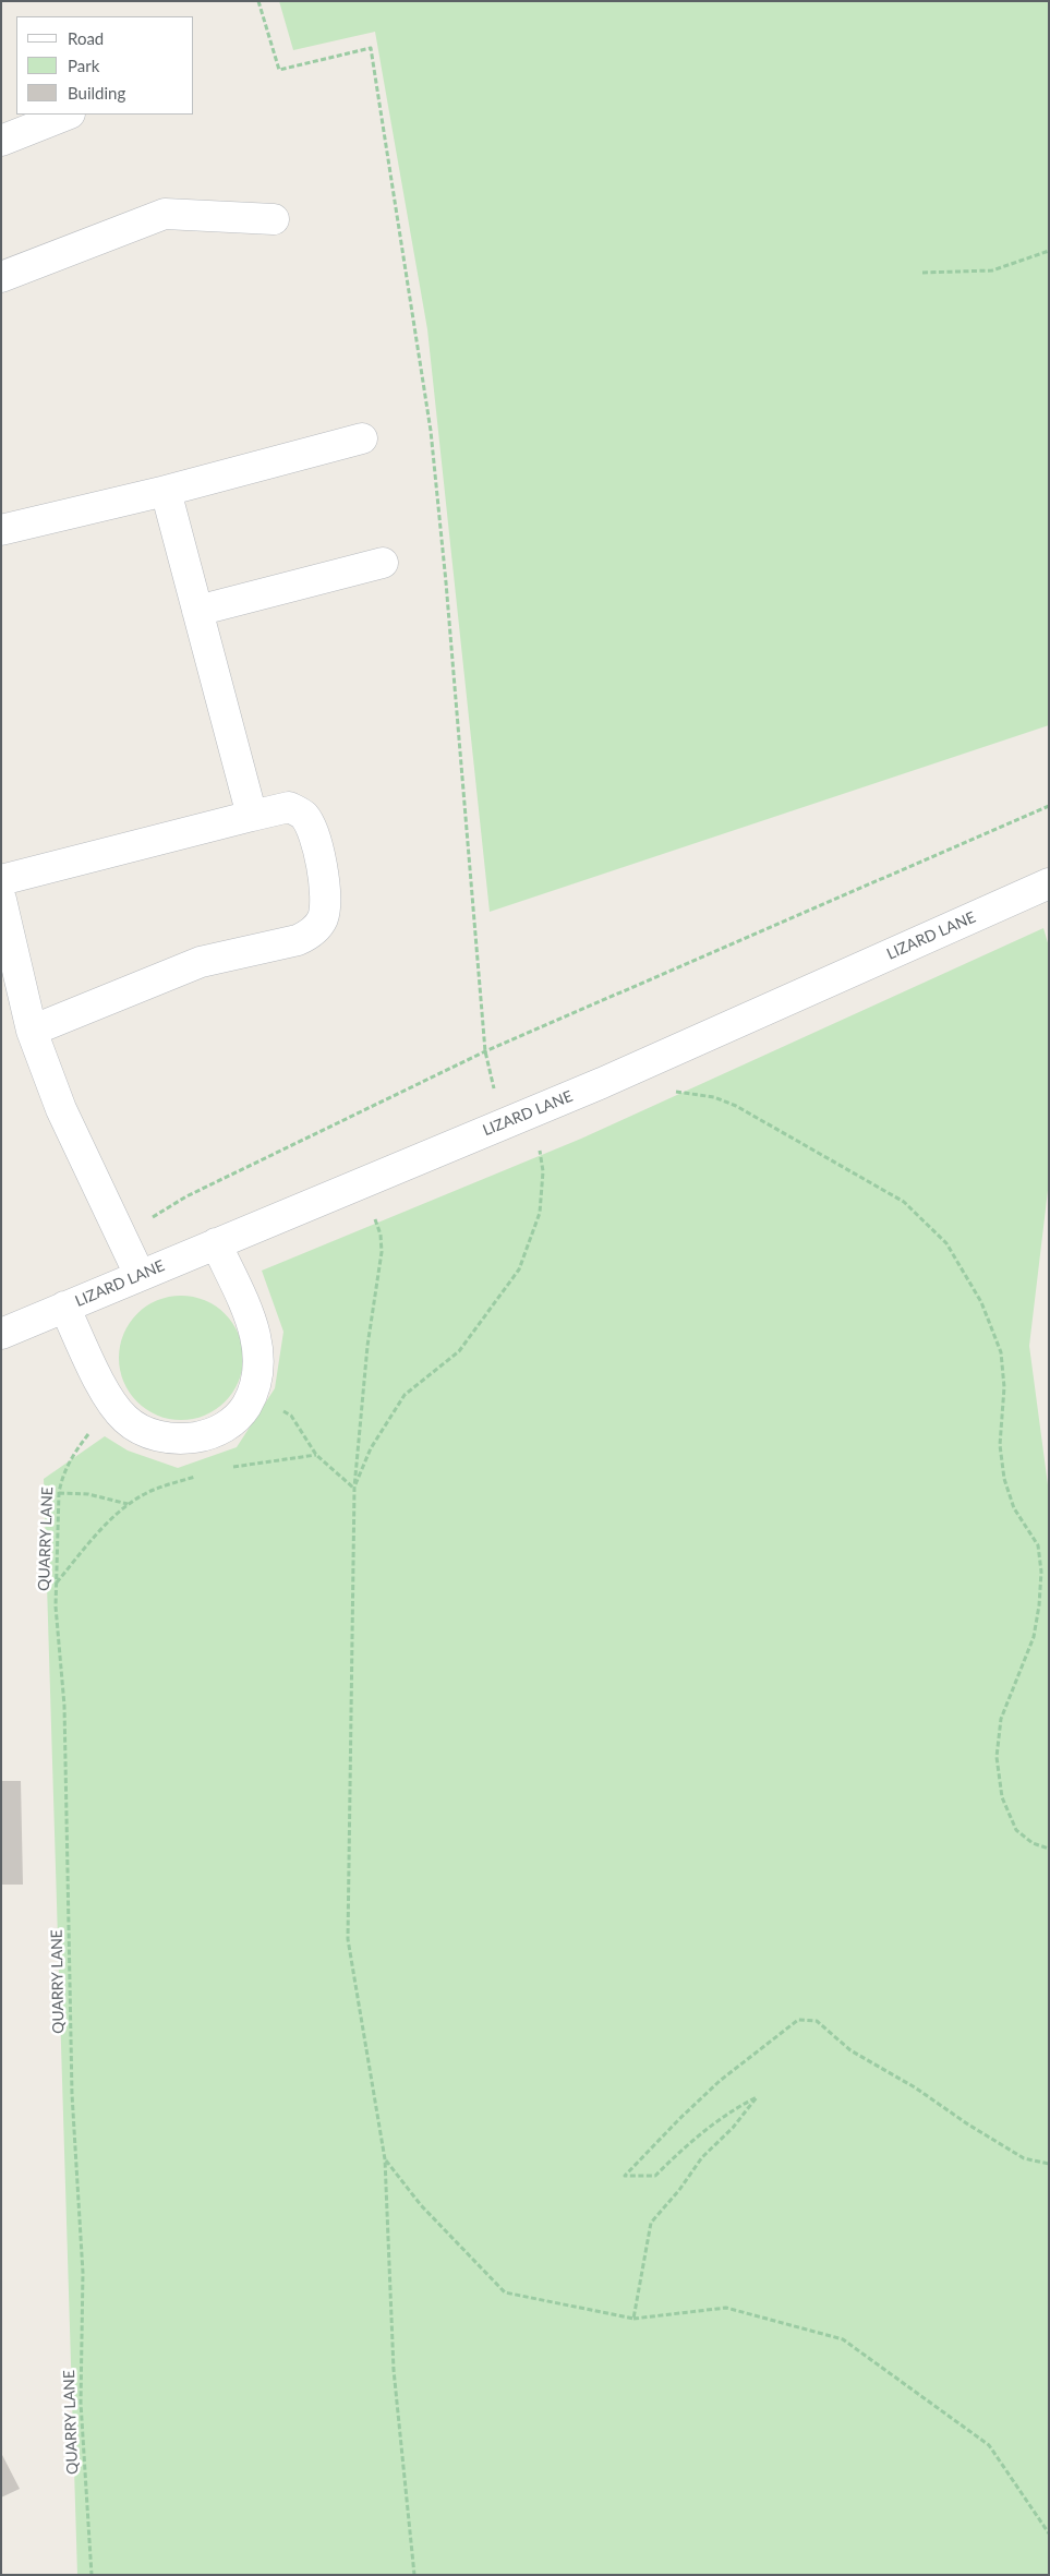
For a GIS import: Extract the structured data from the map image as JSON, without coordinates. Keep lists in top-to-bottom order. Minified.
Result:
{"streets":{"street":["LIZARD LANE"],"path":["QUARRY LANE"]},"crossings":[["LIZARD LANE","QUARRY LANE"]],"legend":["Road","Park","Building"]}
